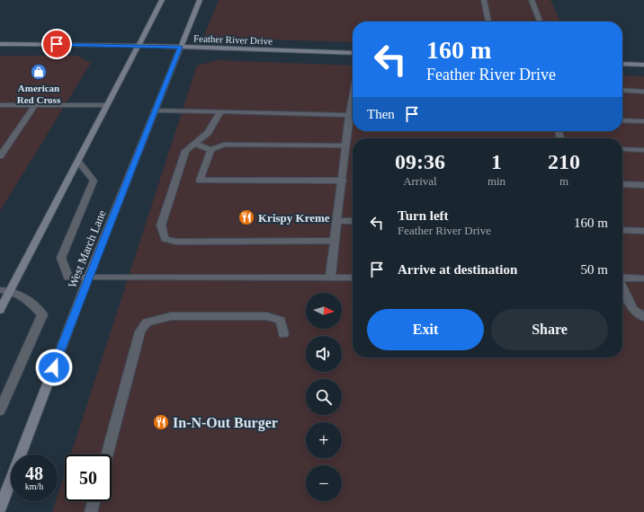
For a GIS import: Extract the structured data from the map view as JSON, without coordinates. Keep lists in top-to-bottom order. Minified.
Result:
{"streets":{"main road":["Feather River Drive","West March Lane"]},"crossings":[["Feather River Drive","West March Lane"]],"places":{"shop":["American Red Cross"],"restaurant":["Krispy Kreme","In-N-Out Burger"]},"north":"right","page":{"turn":["160 m","Feather River Drive"],"then":"Then","eta":["09:36","Arrival","1","min","210","m"],"list":[{"name":"Turn left","note":"Feather River Drive","value":"160 m"},{"name":"Arrive at destination","value":"50 m"}],"map_buttons":["+","−"],"buttons":["Exit","Share"],"speed":"48 km/h","limit":"50"}}
